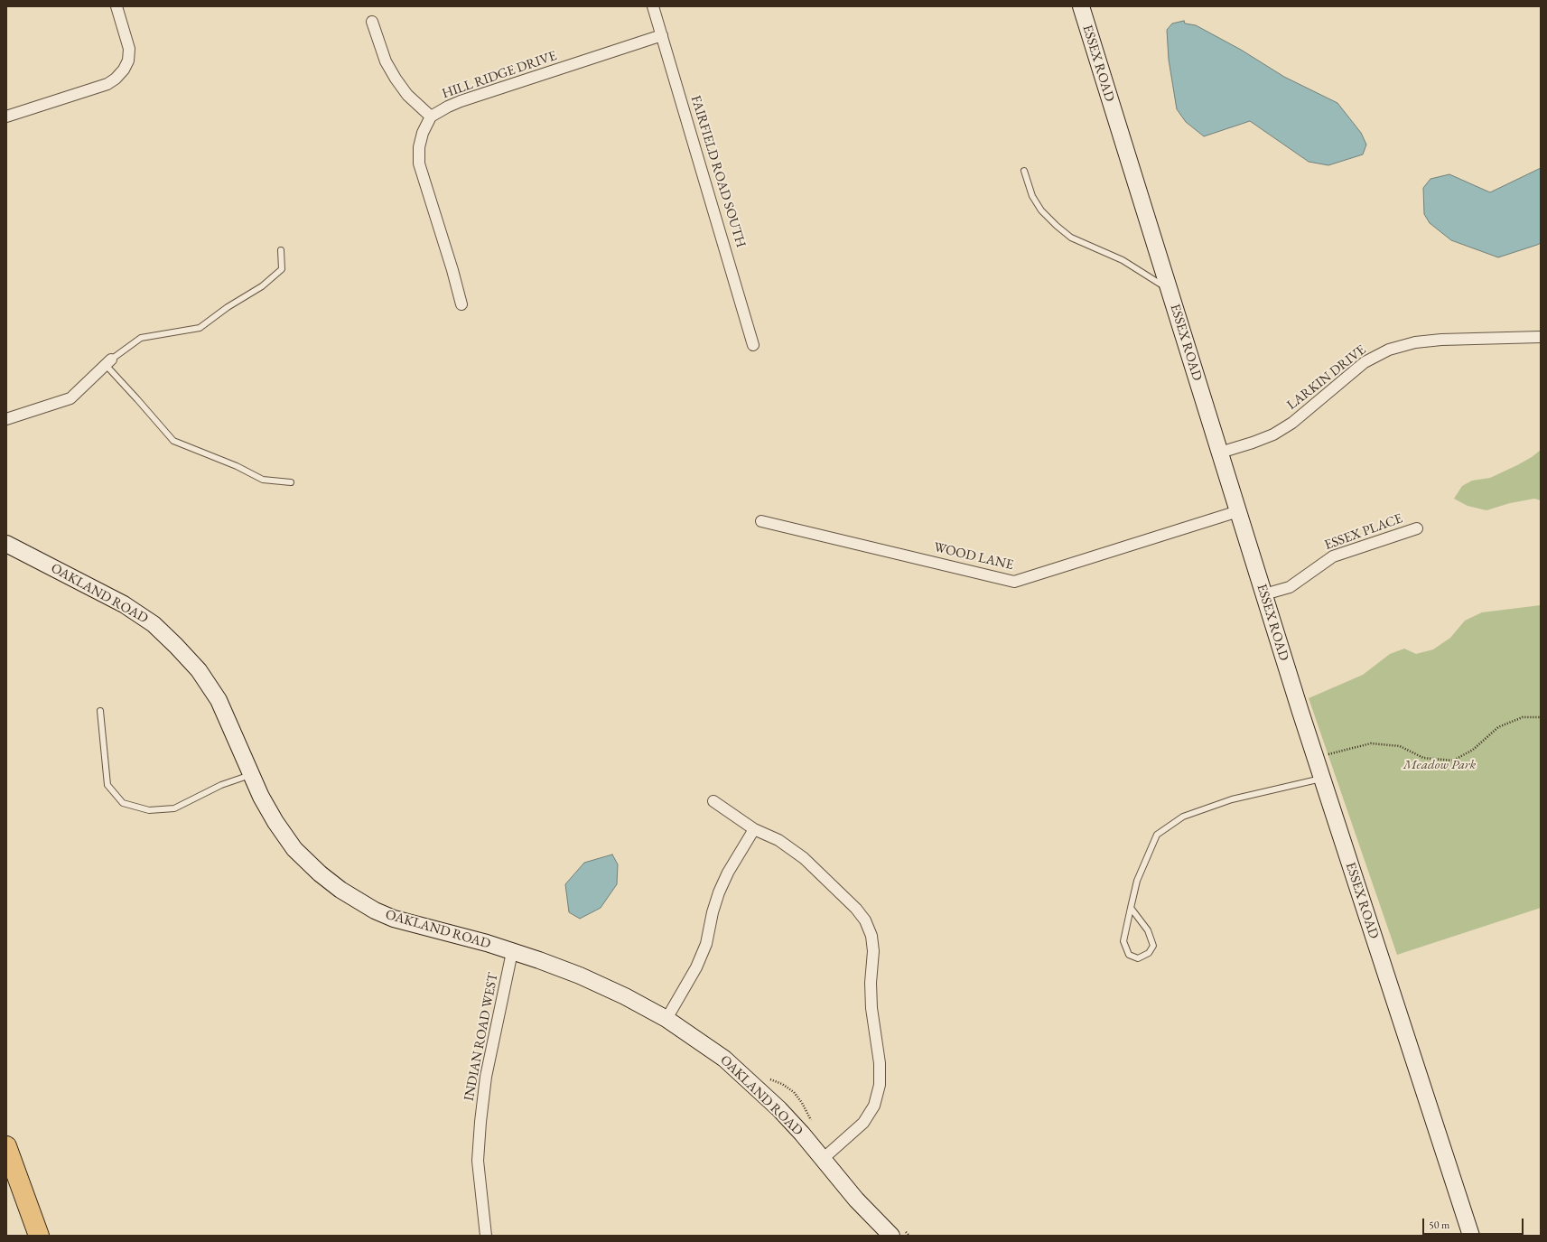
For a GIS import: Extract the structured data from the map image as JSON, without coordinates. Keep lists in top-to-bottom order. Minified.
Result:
{"streets":{"street":["ESSEX ROAD","HILL RIDGE DRIVE","FAIRFIELD ROAD SOUTH","LARKIN DRIVE","ESSEX PLACE","WOOD LANE","OAKLAND ROAD","INDIAN ROAD WEST"]},"crossings":[["ESSEX ROAD","LARKIN DRIVE"],["ESSEX ROAD","ESSEX PLACE"],["ESSEX ROAD","WOOD LANE"],["HILL RIDGE DRIVE","FAIRFIELD ROAD SOUTH"],["OAKLAND ROAD","INDIAN ROAD WEST"]],"parks":["Meadow Park"],"scale_bar":"50 m"}
